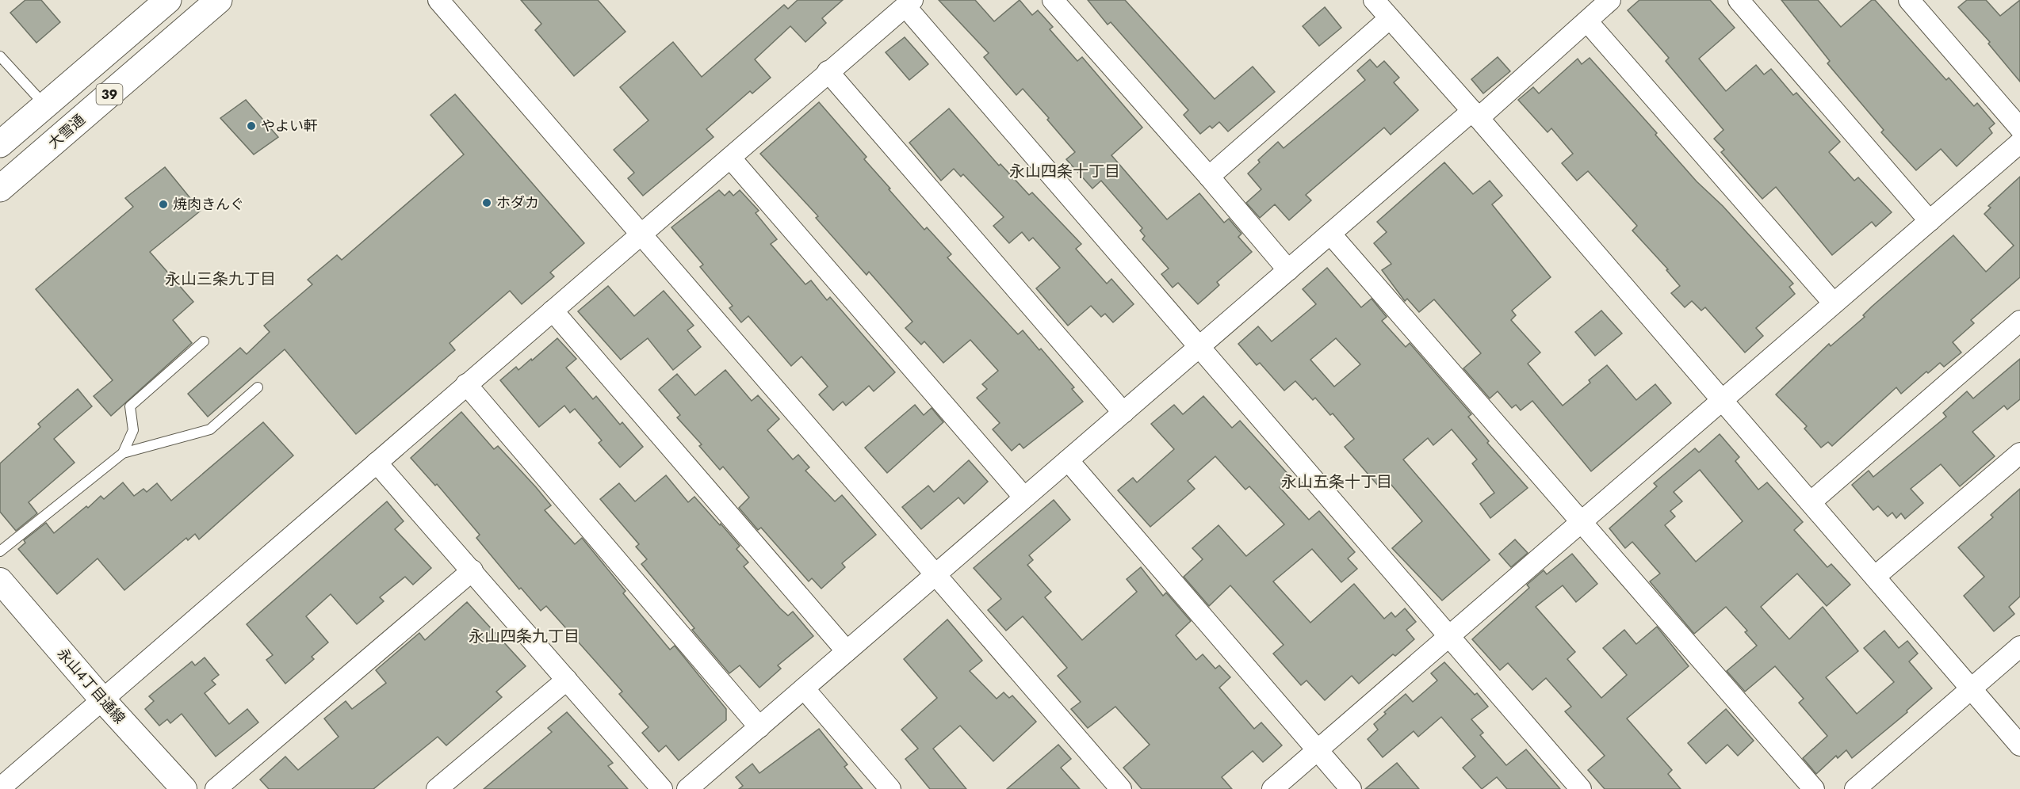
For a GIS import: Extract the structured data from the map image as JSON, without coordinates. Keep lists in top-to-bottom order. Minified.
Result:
{"streets":{"highway":["39","大雪通"],"street":["永山4丁目通線"]},"districts":["永山四条十丁目","永山三条九丁目","永山五条十丁目","永山四条九丁目"],"places":["やよい軒","ホダカ","焼肉きんぐ"]}
